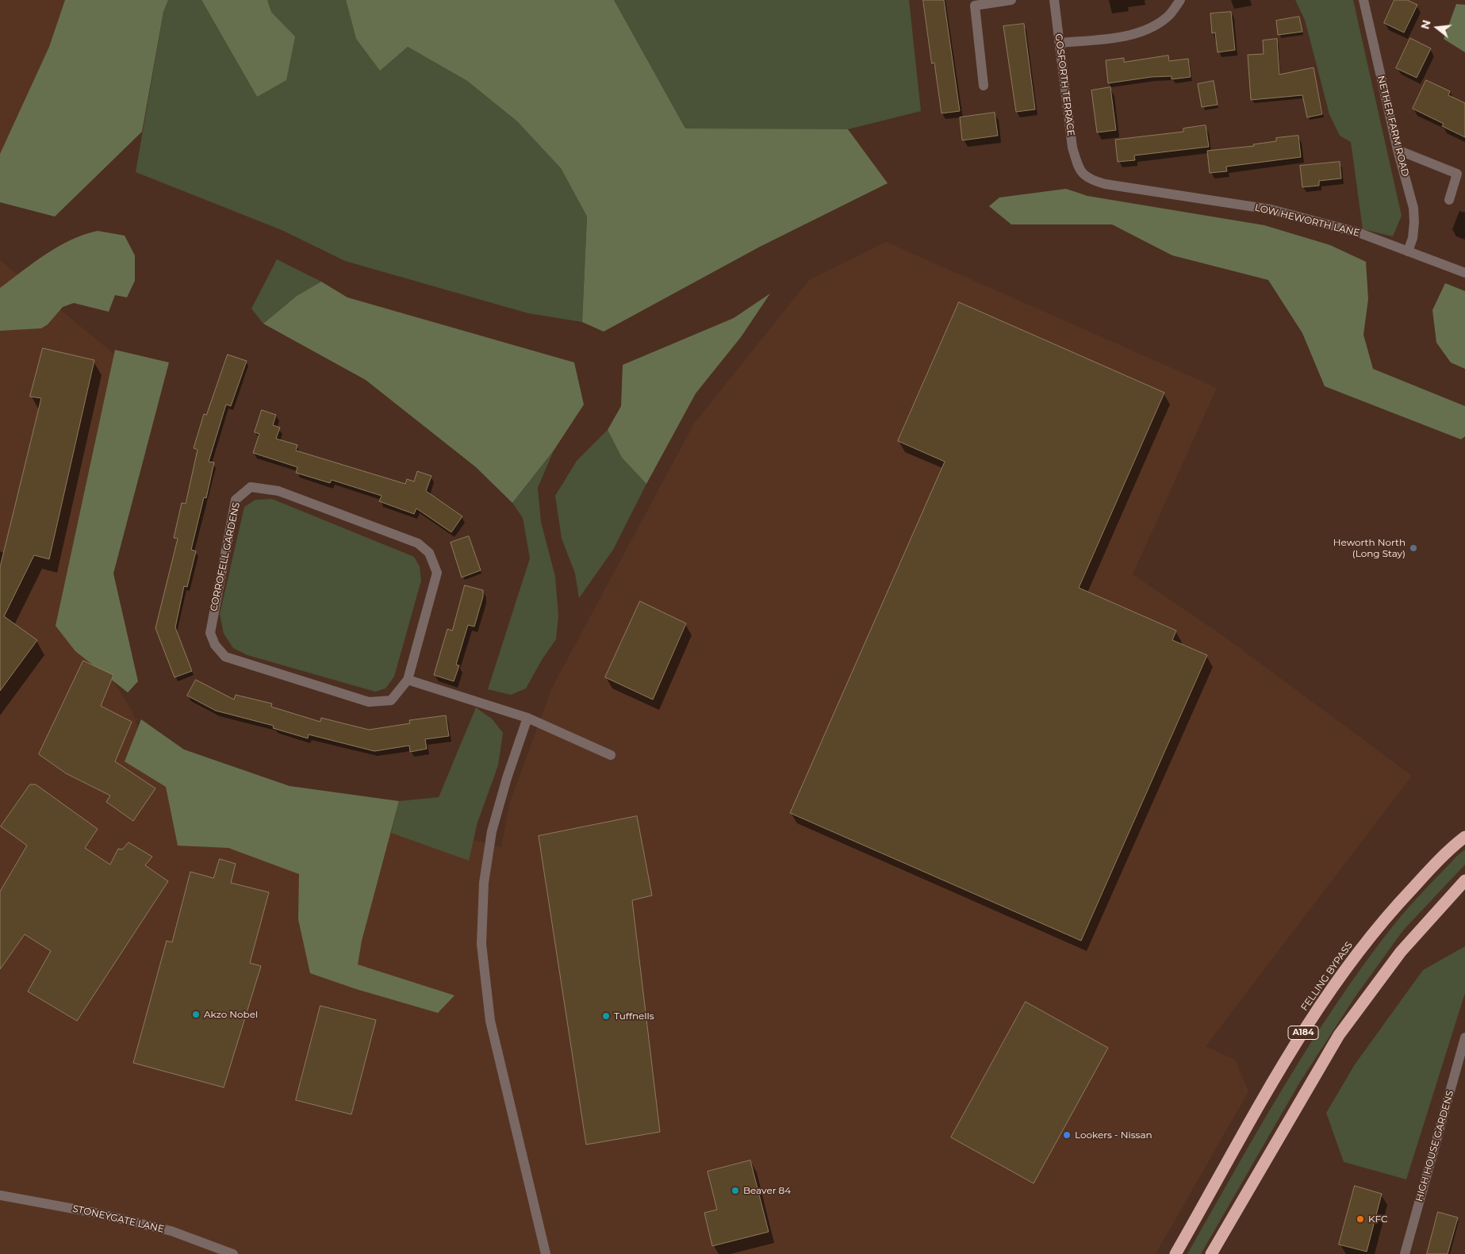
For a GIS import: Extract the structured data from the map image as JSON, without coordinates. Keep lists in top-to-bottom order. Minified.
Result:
{"streets":{"highway":["FELLING BYPASS","A184"],"street":["GOSFORTH TERRACE","NETHER FARM ROAD","LOW HEWORTH LANE","CORROFELL GARDENS","HIGH HOUSE GARDENS","STONEYGATE LANE"]},"crossings":[["GOSFORTH TERRACE","LOW HEWORTH LANE"],["NETHER FARM ROAD","LOW HEWORTH LANE"]],"places":["Heworth North (Long Stay)","Akzo Nobel","Tuffnells","Lookers - Nissan","Beaver 84","KFC"],"north":"left"}
